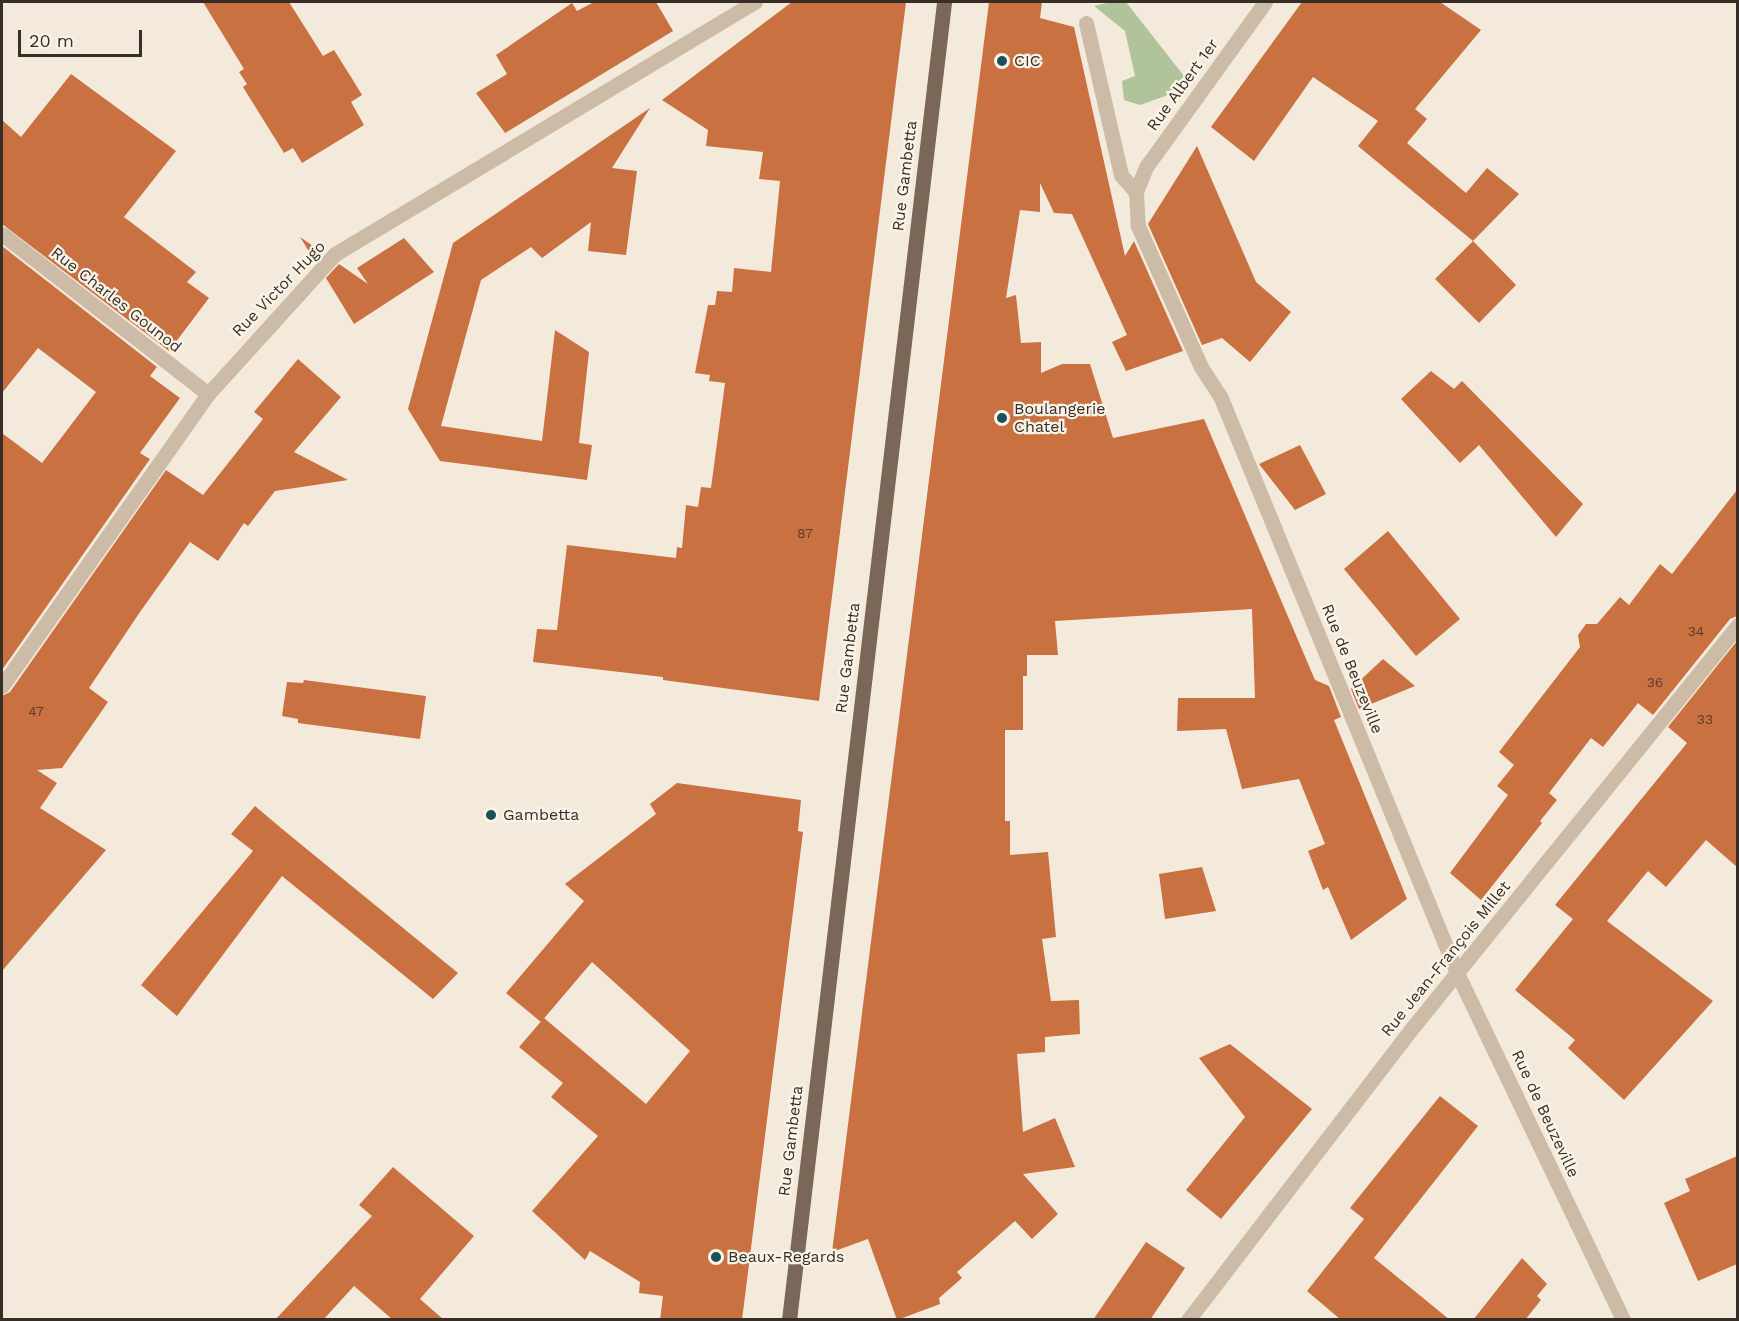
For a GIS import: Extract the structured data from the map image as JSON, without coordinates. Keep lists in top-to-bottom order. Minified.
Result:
{"streets":{"main road":["Rue Gambetta"],"street":["Rue Albert 1er","Rue Victor Hugo","Rue Charles Gounod","Rue de Beuzeville","Rue Jean-François Millet"]},"crossings":[["Rue Albert 1er","Rue de Beuzeville"],["Rue Victor Hugo","Rue Charles Gounod"],["Rue de Beuzeville","Rue Jean-François Millet"]],"places":["CIC","Boulangerie Chatel","Gambetta","Beaux-Regards"],"house_numbers":["87","34","36","47","33"],"scale_bar":"20 m"}
